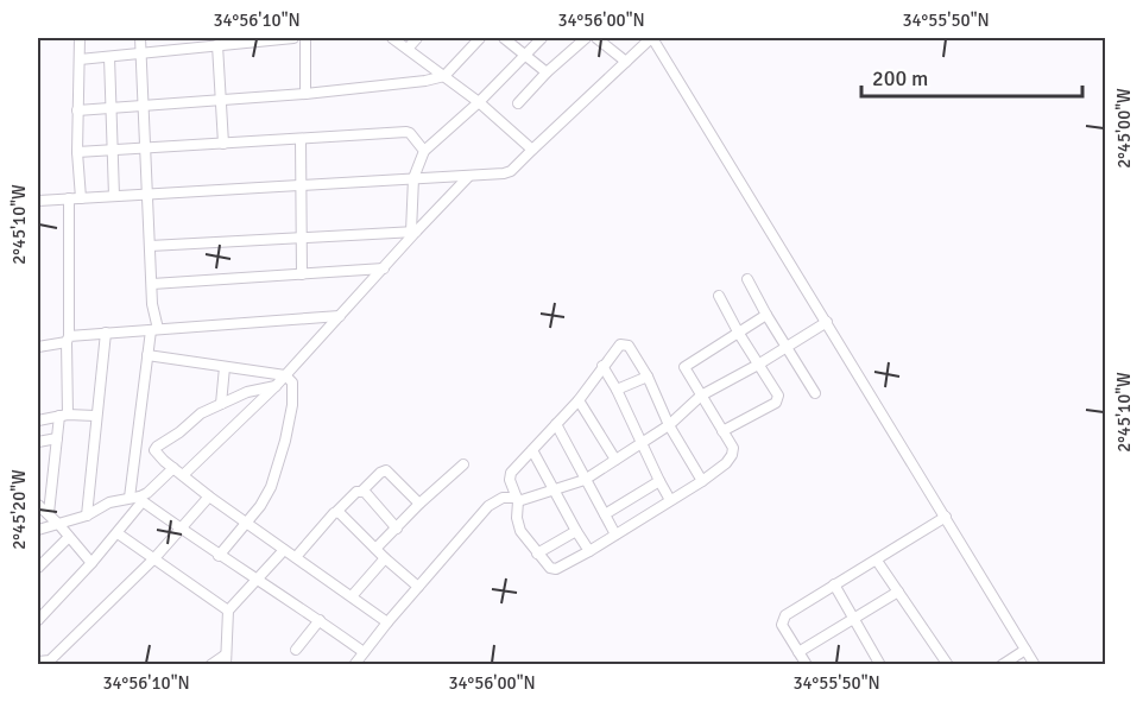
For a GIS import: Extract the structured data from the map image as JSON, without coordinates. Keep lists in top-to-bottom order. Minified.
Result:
{"scale_bar":"200 m","coordinates":["34°56'10\"N","34°56'00\"N","34°55'50\"N","2°45'00\"W","2°45'10\"W","2°45'20\"W"]}
